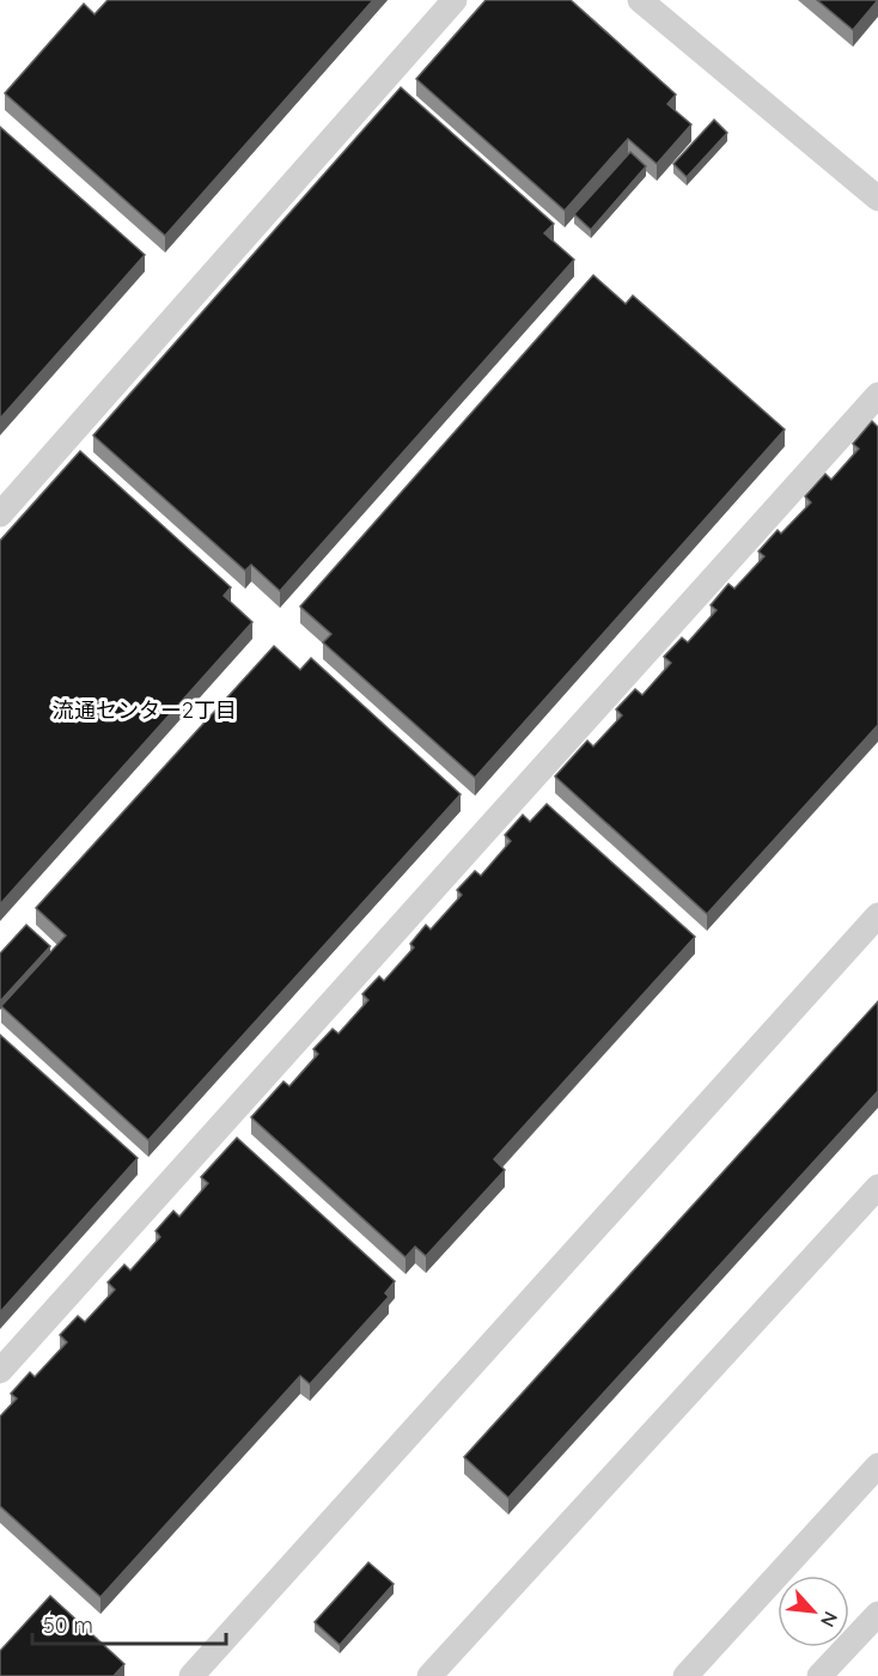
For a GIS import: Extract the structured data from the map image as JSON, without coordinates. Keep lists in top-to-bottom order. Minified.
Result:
{"districts":["流通センター2丁目"],"scale_bar":"50 m","north":"bottom right"}
